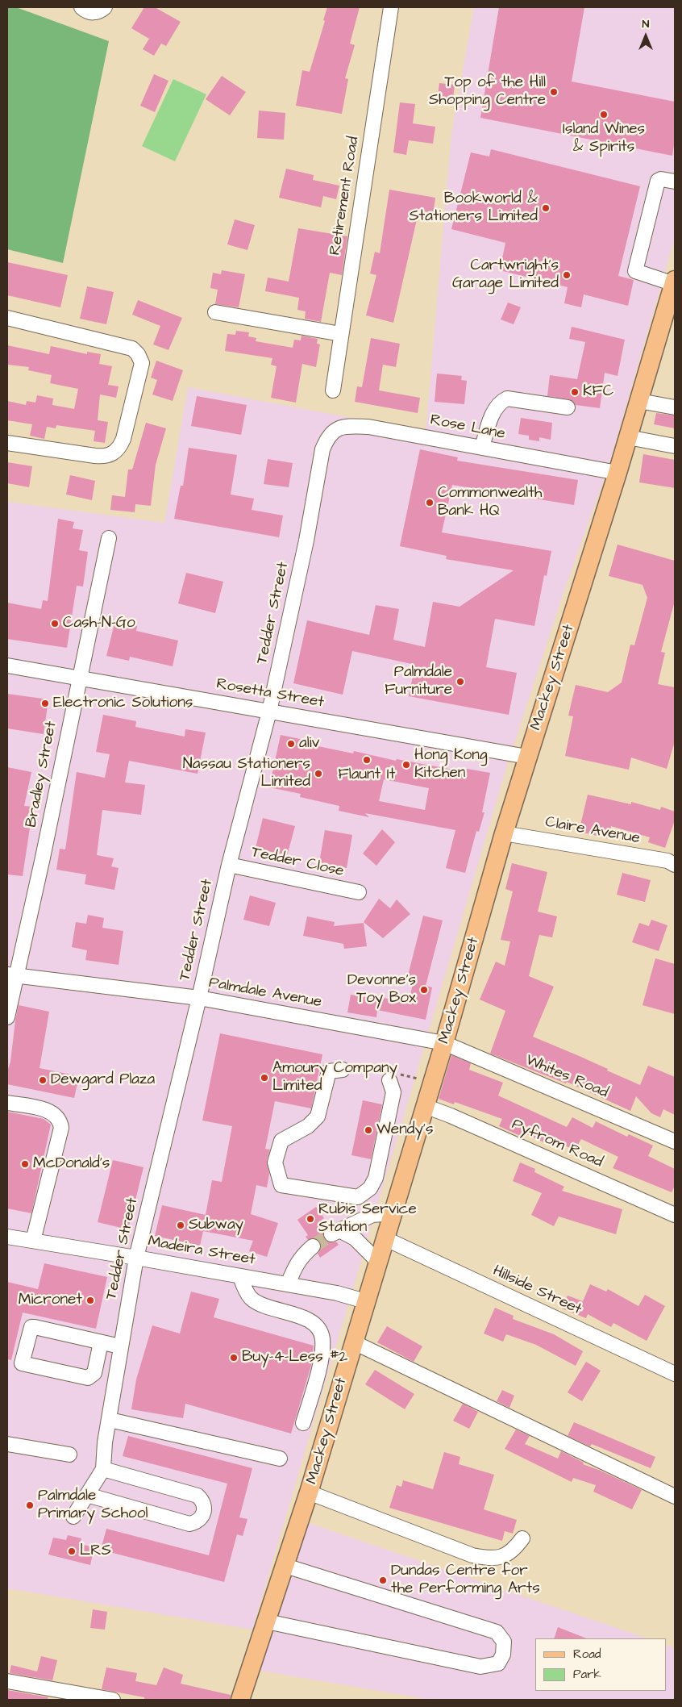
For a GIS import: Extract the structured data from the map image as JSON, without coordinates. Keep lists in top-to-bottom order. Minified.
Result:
{"streets":{"main road":["Mackey Street"],"street":["Retirement Road","Rose Lane","Tedder Street","Rosetta Street","Bradley Street","Claire Avenue","Tedder Close","Palmdale Avenue","Whites Road","Pyfrom Road","Madeira Street","Hillside Street"]},"crossings":[["Rose Lane","Tedder Street"],["Rose Lane","Mackey Street"],["Tedder Street","Rosetta Street"],["Tedder Street","Tedder Close"],["Tedder Street","Palmdale Avenue"],["Tedder Street","Madeira Street"],["Mackey Street","Rosetta Street"],["Mackey Street","Claire Avenue"],["Mackey Street","Palmdale Avenue"],["Mackey Street","Whites Road"],["Mackey Street","Pyfrom Road"],["Mackey Street","Madeira Street"],["Mackey Street","Hillside Street"],["Rosetta Street","Bradley Street"],["Bradley Street","Palmdale Avenue"],["Palmdale Avenue","Whites Road"]],"places":["Top of the Hill Shopping Centre","Island Wines & Spirits","Bookworld & Stationers Limited","Cartwright's Garage Limited","KFC","Commonwealth Bank HQ","Cash-N-Go","Palmdale Furniture","Electronic Solutions","aliv","Flaunt It","Hong Kong Kitchen","Nassau Stationers Limited","Devonne's Toy Box","Amoury Company Limited","Dewgard Plaza","Wendy's","McDonald's","Rubis Service Station","Subway","Micronet","Buy-4-Less #2","Palmdale Primary School","LRS","Dundas Centre for the Performing Arts"],"legend":["Road","Park"],"north":"top"}
